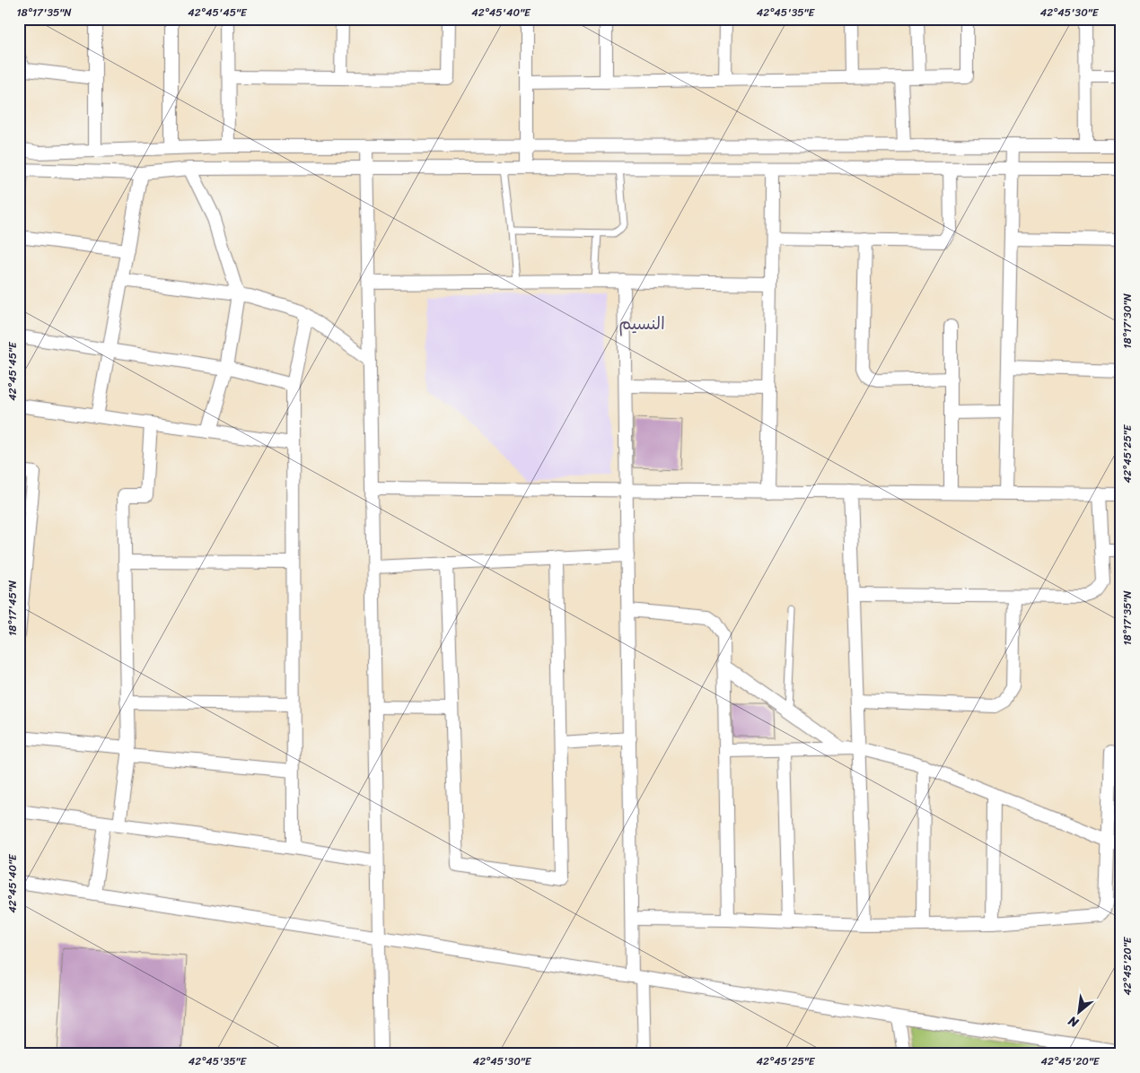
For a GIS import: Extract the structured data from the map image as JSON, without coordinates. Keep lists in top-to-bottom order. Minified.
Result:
{"districts":["النسيم"],"north":"bottom left","coordinates":["18°17'35\"N","42°45'45\"E","42°45'40\"E","42°45'35\"E","42°45'30\"E","18°17'30\"N","42°45'25\"E","18°17'45\"N","42°45'20\"E"]}
